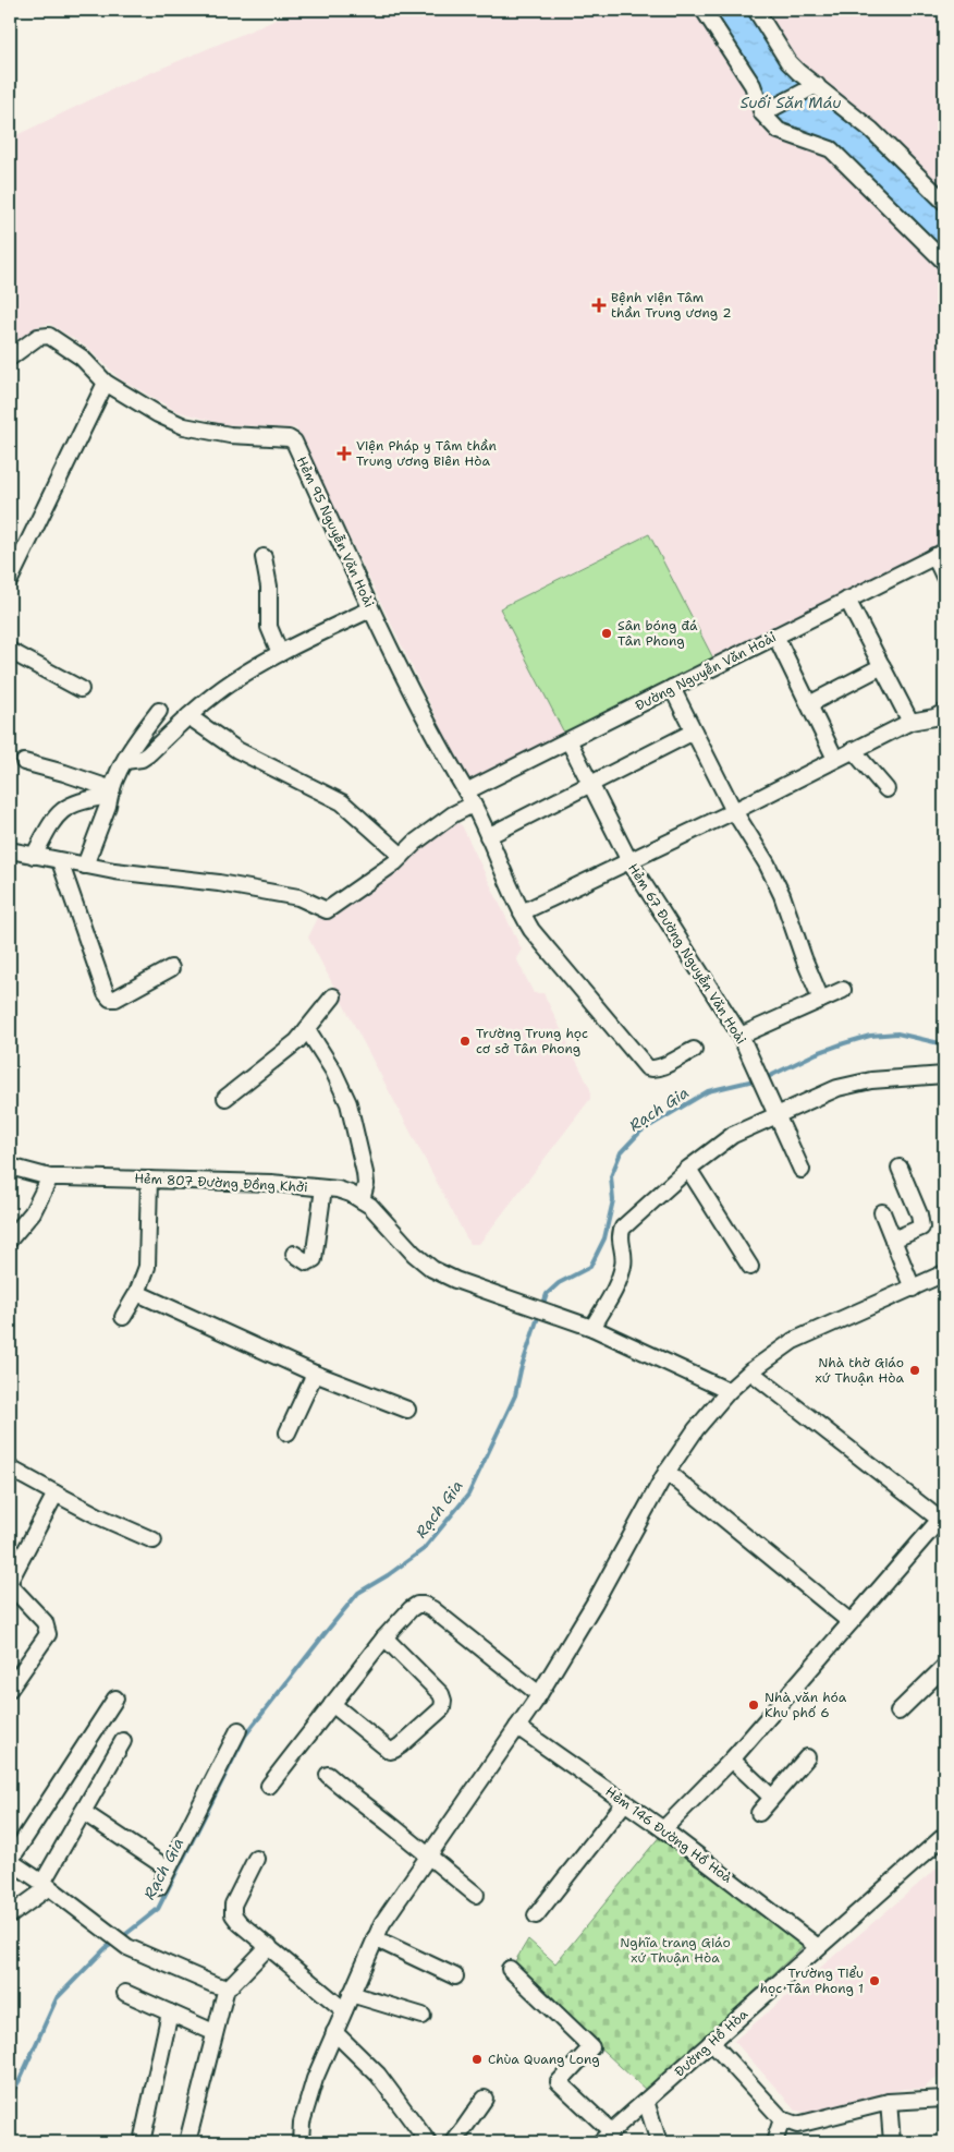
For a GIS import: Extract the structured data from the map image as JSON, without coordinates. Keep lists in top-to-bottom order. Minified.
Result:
{"streets":{"street":["Hẻm 95 Nguyễn Văn Hoài","Đường Nguyễn Văn Hoài","Hẻm 67 Đường Nguyễn Văn Hoài","Hẻm 807 Đường Đồng Khởi","Hẻm 146 Đường Hồ Hoà","Đường Hồ Hòa"]},"crossings":[["Hẻm 95 Nguyễn Văn Hoài","Đường Nguyễn Văn Hoài"],["Đường Nguyễn Văn Hoài","Hẻm 67 Đường Nguyễn Văn Hoài"],["Hẻm 146 Đường Hồ Hoà","Đường Hồ Hòa"]],"water":["Suối Săn Máu","Rạch Gia"],"parks":["Nghĩa trang Giáo xứ Thuận Hòa"],"places":{"health":["Bệnh viện Tâm thần Trung ương 2","Viện Pháp y Tâm thần Trung ương Biên Hòa"],"other":["Sân bóng đá Tân Phong","Trường Trung học cơ sở Tân Phong","Nhà thờ Giáo xứ Thuận Hòa","Nhà văn hóa Khu phố 6","Trường Tiểu học Tân Phong 1","Chùa Quang Long"]}}
